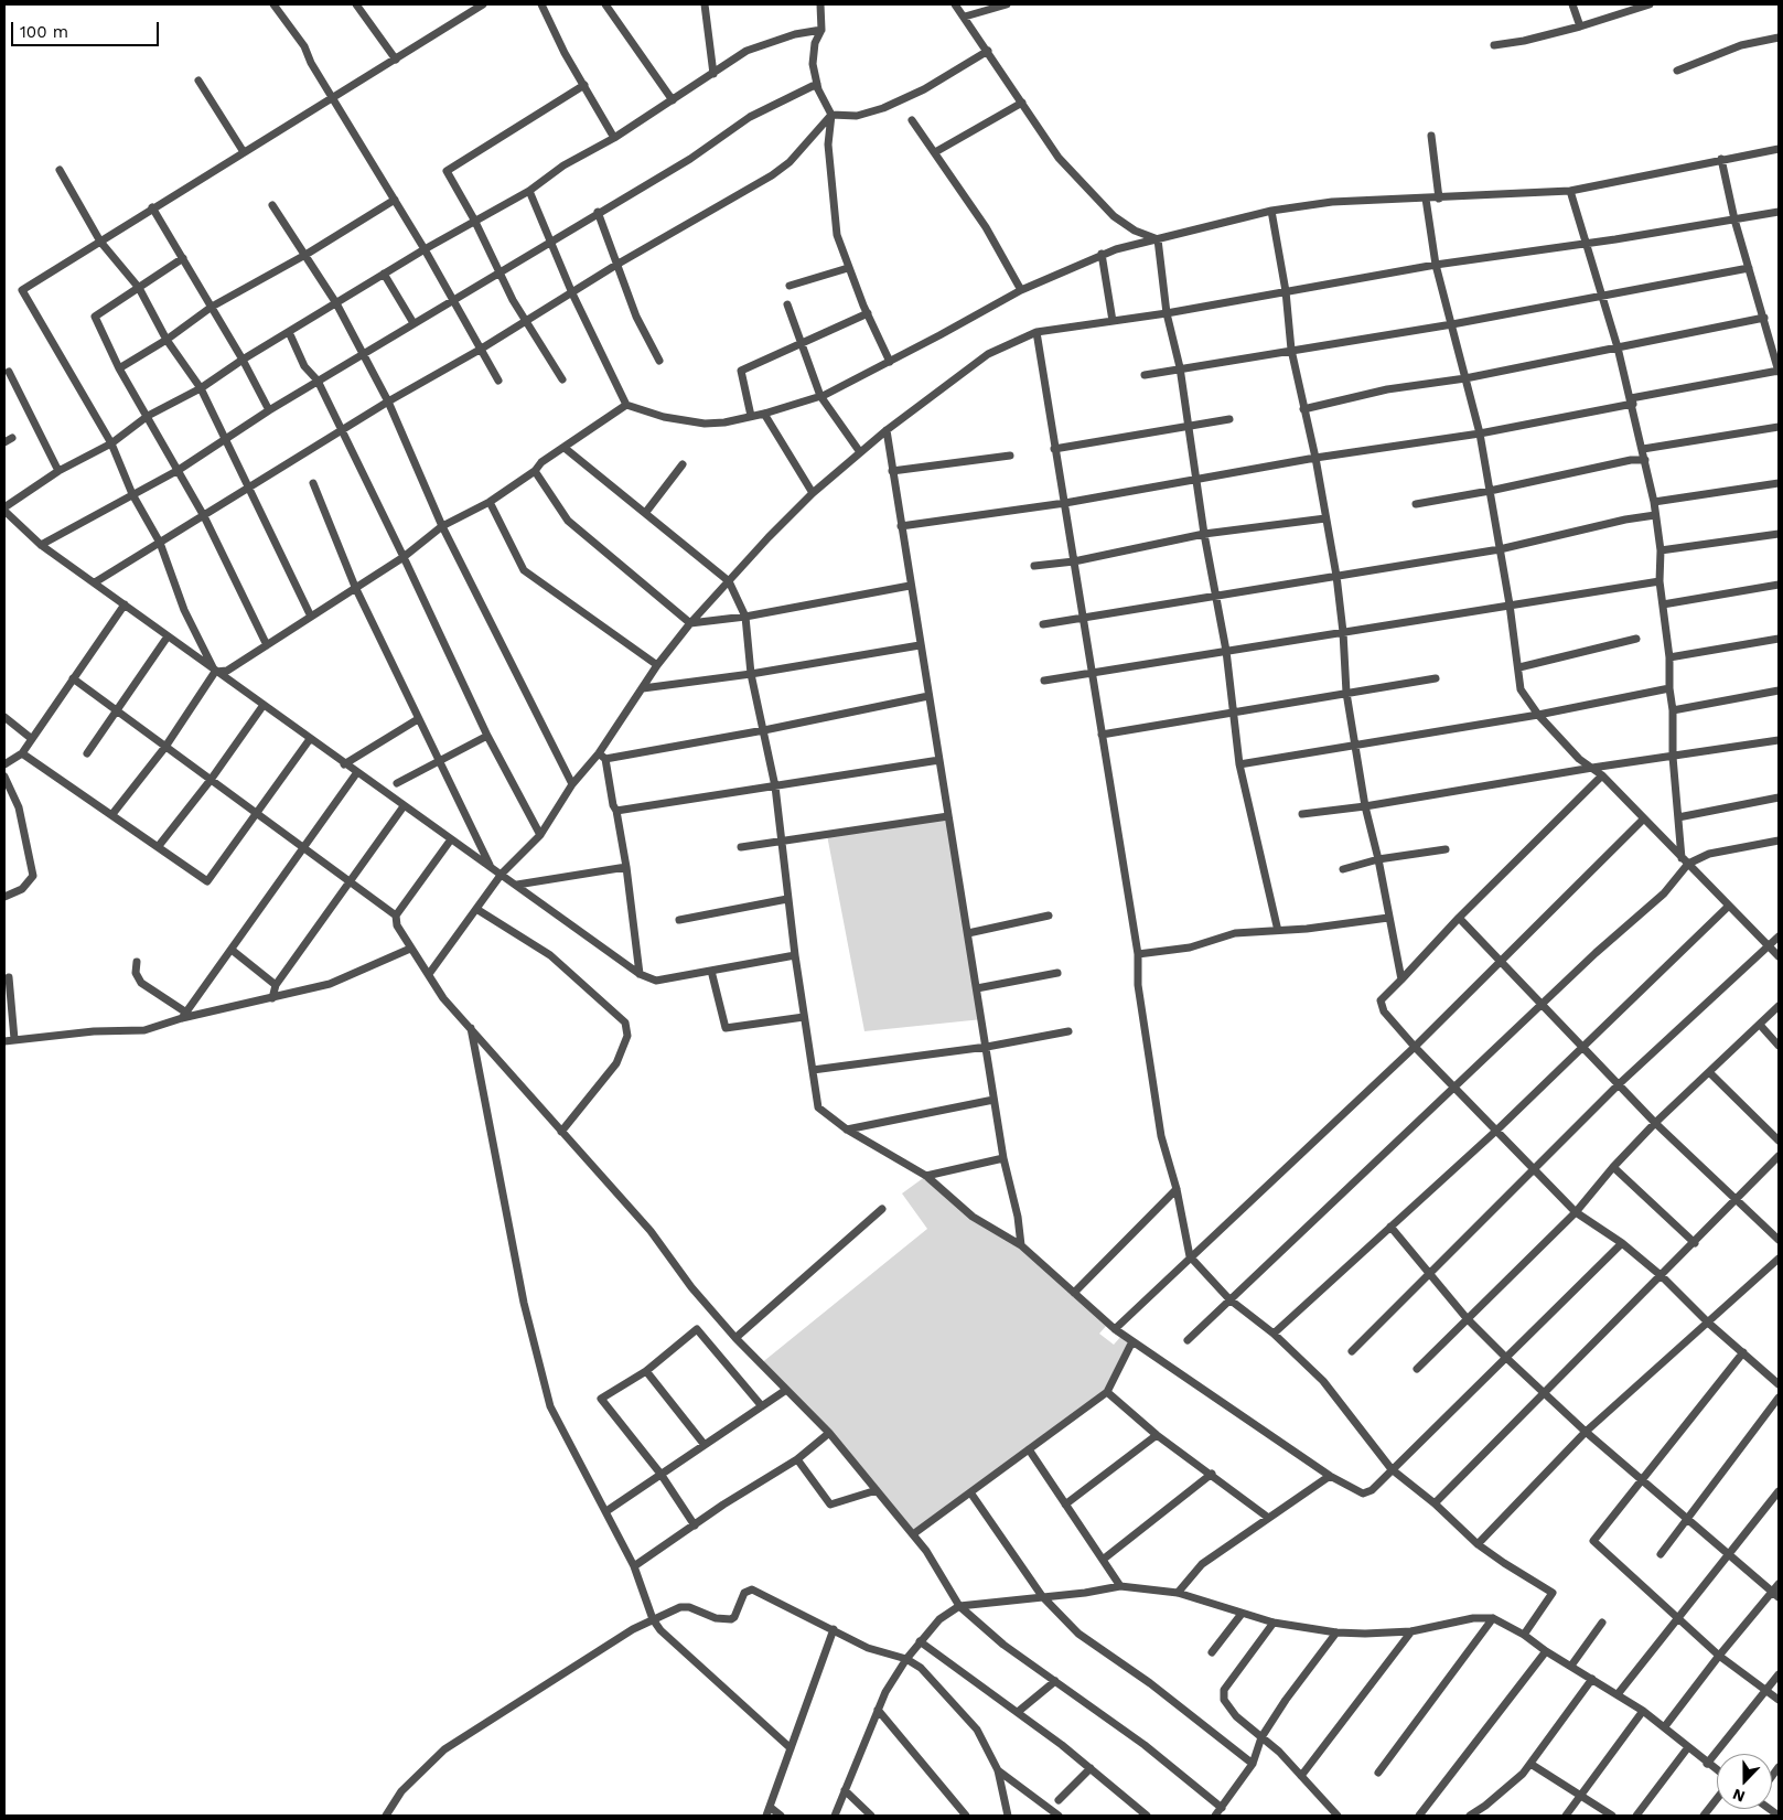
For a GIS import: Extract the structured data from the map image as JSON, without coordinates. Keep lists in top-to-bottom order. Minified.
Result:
{"scale_bar":"100 m","north":"bottom"}
